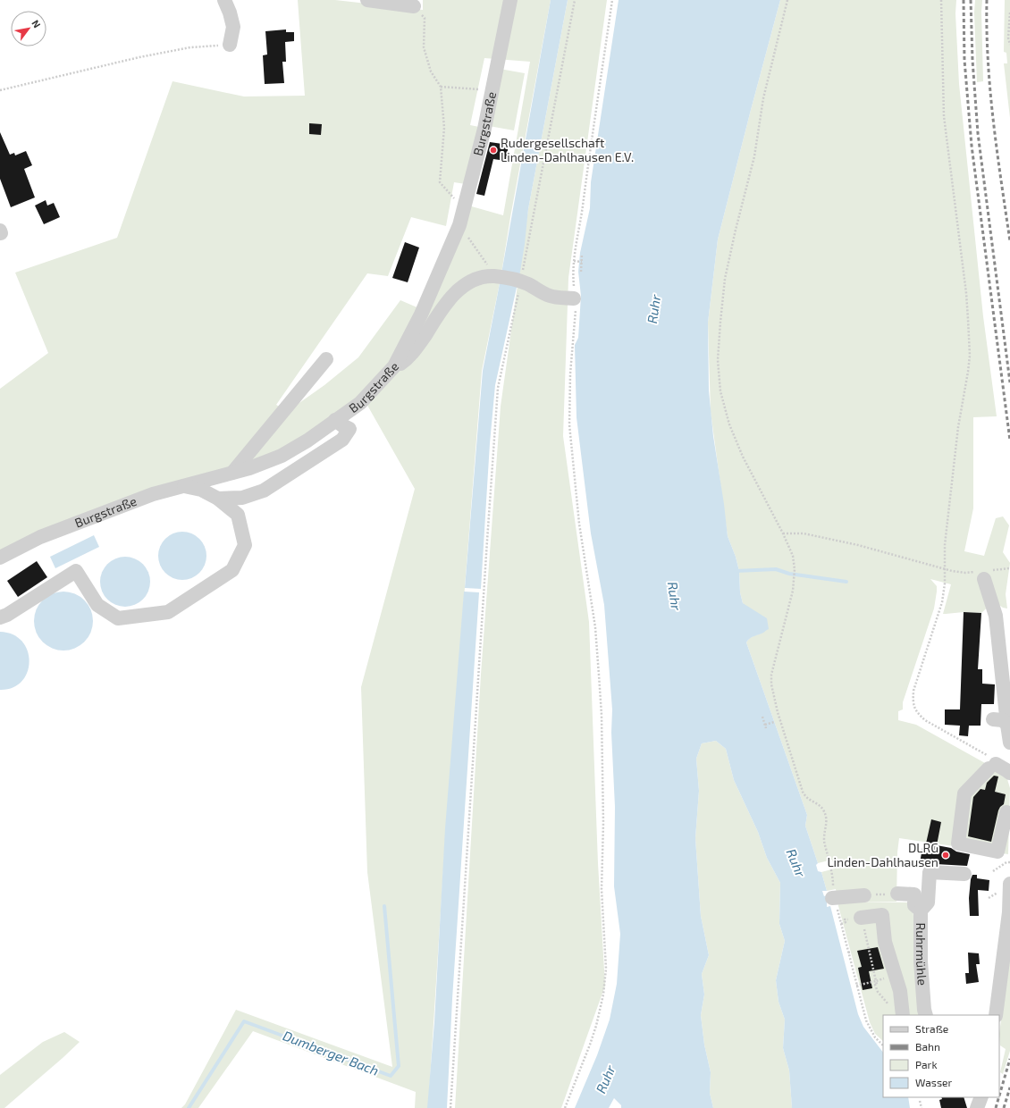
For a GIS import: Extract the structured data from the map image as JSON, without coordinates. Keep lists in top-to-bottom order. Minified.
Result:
{"streets":{"street":["Burgstraße","Ruhrmühle"]},"water":["Ruhr","Dumberger Bach"],"places":["Rudergesellschaft Linden-Dahlhausen E.V.","DLRG Linden-Dahlhausen"],"legend":["Straße","Bahn","Park","Wasser"],"north":"top right"}
